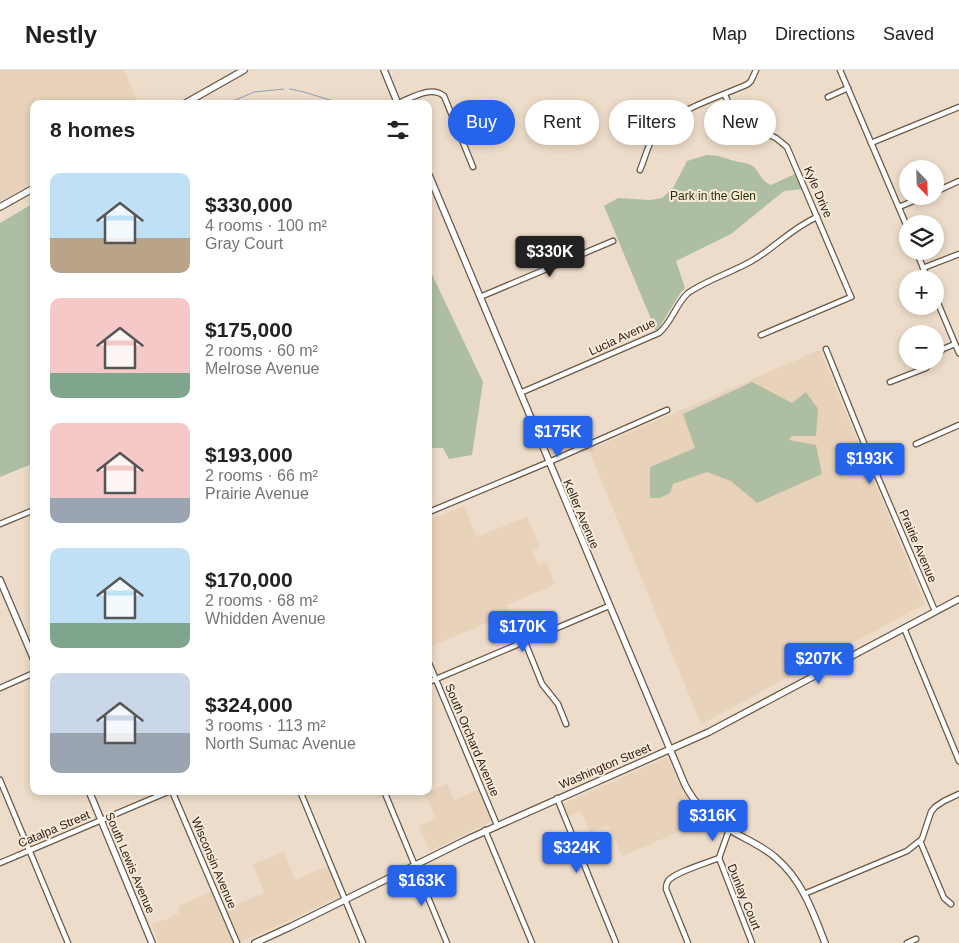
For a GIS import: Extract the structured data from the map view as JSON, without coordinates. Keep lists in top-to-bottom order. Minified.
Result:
{"streets":{"main road":["Keller Avenue","Washington Street","South Lewis Avenue"],"street":["Kyle Drive","Lucia Avenue","Prairie Avenue","South Orchard Avenue","Catalpa Street","Wisconsin Avenue","Dunlay Court"]},"crossings":[["Kyle Drive","Lucia Avenue"],["Lucia Avenue","Keller Avenue"],["Keller Avenue","Washington Street"],["Keller Avenue","Dunlay Court"],["Prairie Avenue","Washington Street"],["South Orchard Avenue","Washington Street"],["Catalpa Street","South Lewis Avenue"]],"parks":["Park in the Glen"],"north":"bottom right","page":{"header":"Nestly","nav":["Map","Directions","Saved"],"chip":["Buy","Rent","Filters","New"],"heading":"8 homes","map_buttons":["+","−"],"list":[{"name":"$330,000","note":"4 rooms · 100 m² · Gray Court"},{"name":"$175,000","note":"2 rooms · 60 m² · Melrose Avenue"},{"name":"$193,000","note":"2 rooms · 66 m² · Prairie Avenue"},{"name":"$170,000","note":"2 rooms · 68 m² · Whidden Avenue"},{"name":"$324,000","note":"3 rooms · 113 m² · North Sumac Avenue"}],"price":["$330K","$175K","$193K","$170K","$207K","$316K","$324K","$163K"]}}
